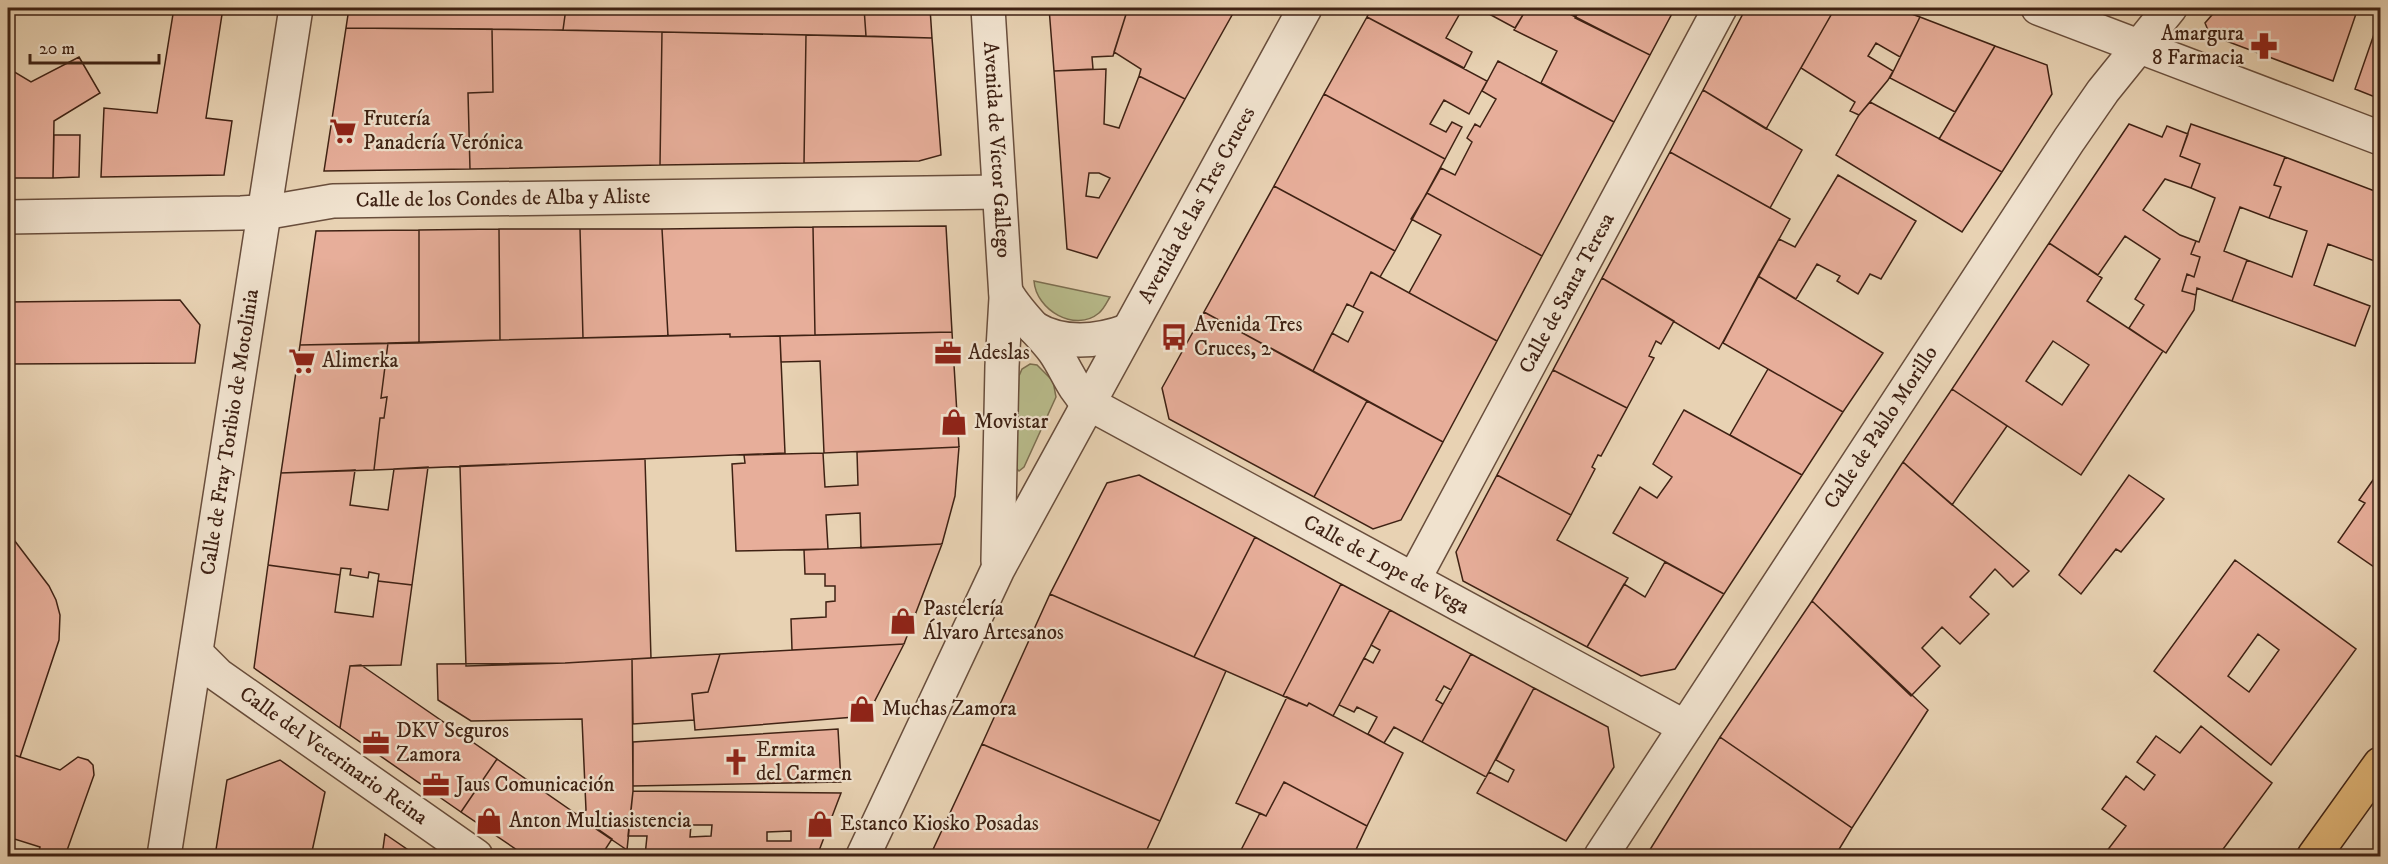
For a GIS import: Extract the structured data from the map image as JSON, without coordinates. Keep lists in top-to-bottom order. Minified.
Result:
{"streets":{"street":["Avenida de Víctor Gallego","Calle de los Condes de Alba y Aliste","Avenida de las Tres Cruces","Calle de Santa Teresa","Calle de Pablo Morillo","Calle de Fray Toribio de Motolinia","Calle de Lope de Vega","Calle del Veterinario Reina"]},"crossings":[["Avenida de Víctor Gallego","Calle de los Condes de Alba y Aliste"],["Avenida de Víctor Gallego","Avenida de las Tres Cruces"],["Avenida de Víctor Gallego","Calle de Lope de Vega"],["Calle de los Condes de Alba y Aliste","Calle de Fray Toribio de Motolinia"],["Avenida de las Tres Cruces","Calle de Lope de Vega"],["Calle de Santa Teresa","Calle de Lope de Vega"],["Calle de Pablo Morillo","Calle de Lope de Vega"],["Calle de Fray Toribio de Motolinia","Calle del Veterinario Reina"]],"places":{"pharmacy":["Amargura 8 Farmacia"],"supermarket":["Frutería Panadería Verónica","Alimerka"],"bus stop":["Avenida Tres Cruces, 2"],"office":["Adeslas","DKV Seguros Zamora","Jaus Comunicación"],"shop":["Movistar","Pastelería Álvaro Artesanos","Muchas Zamora","Anton Multiasistencia","Estanco Kiosko Posadas"],"church":["Ermita del Carmen"]},"scale_bar":"20 m"}
